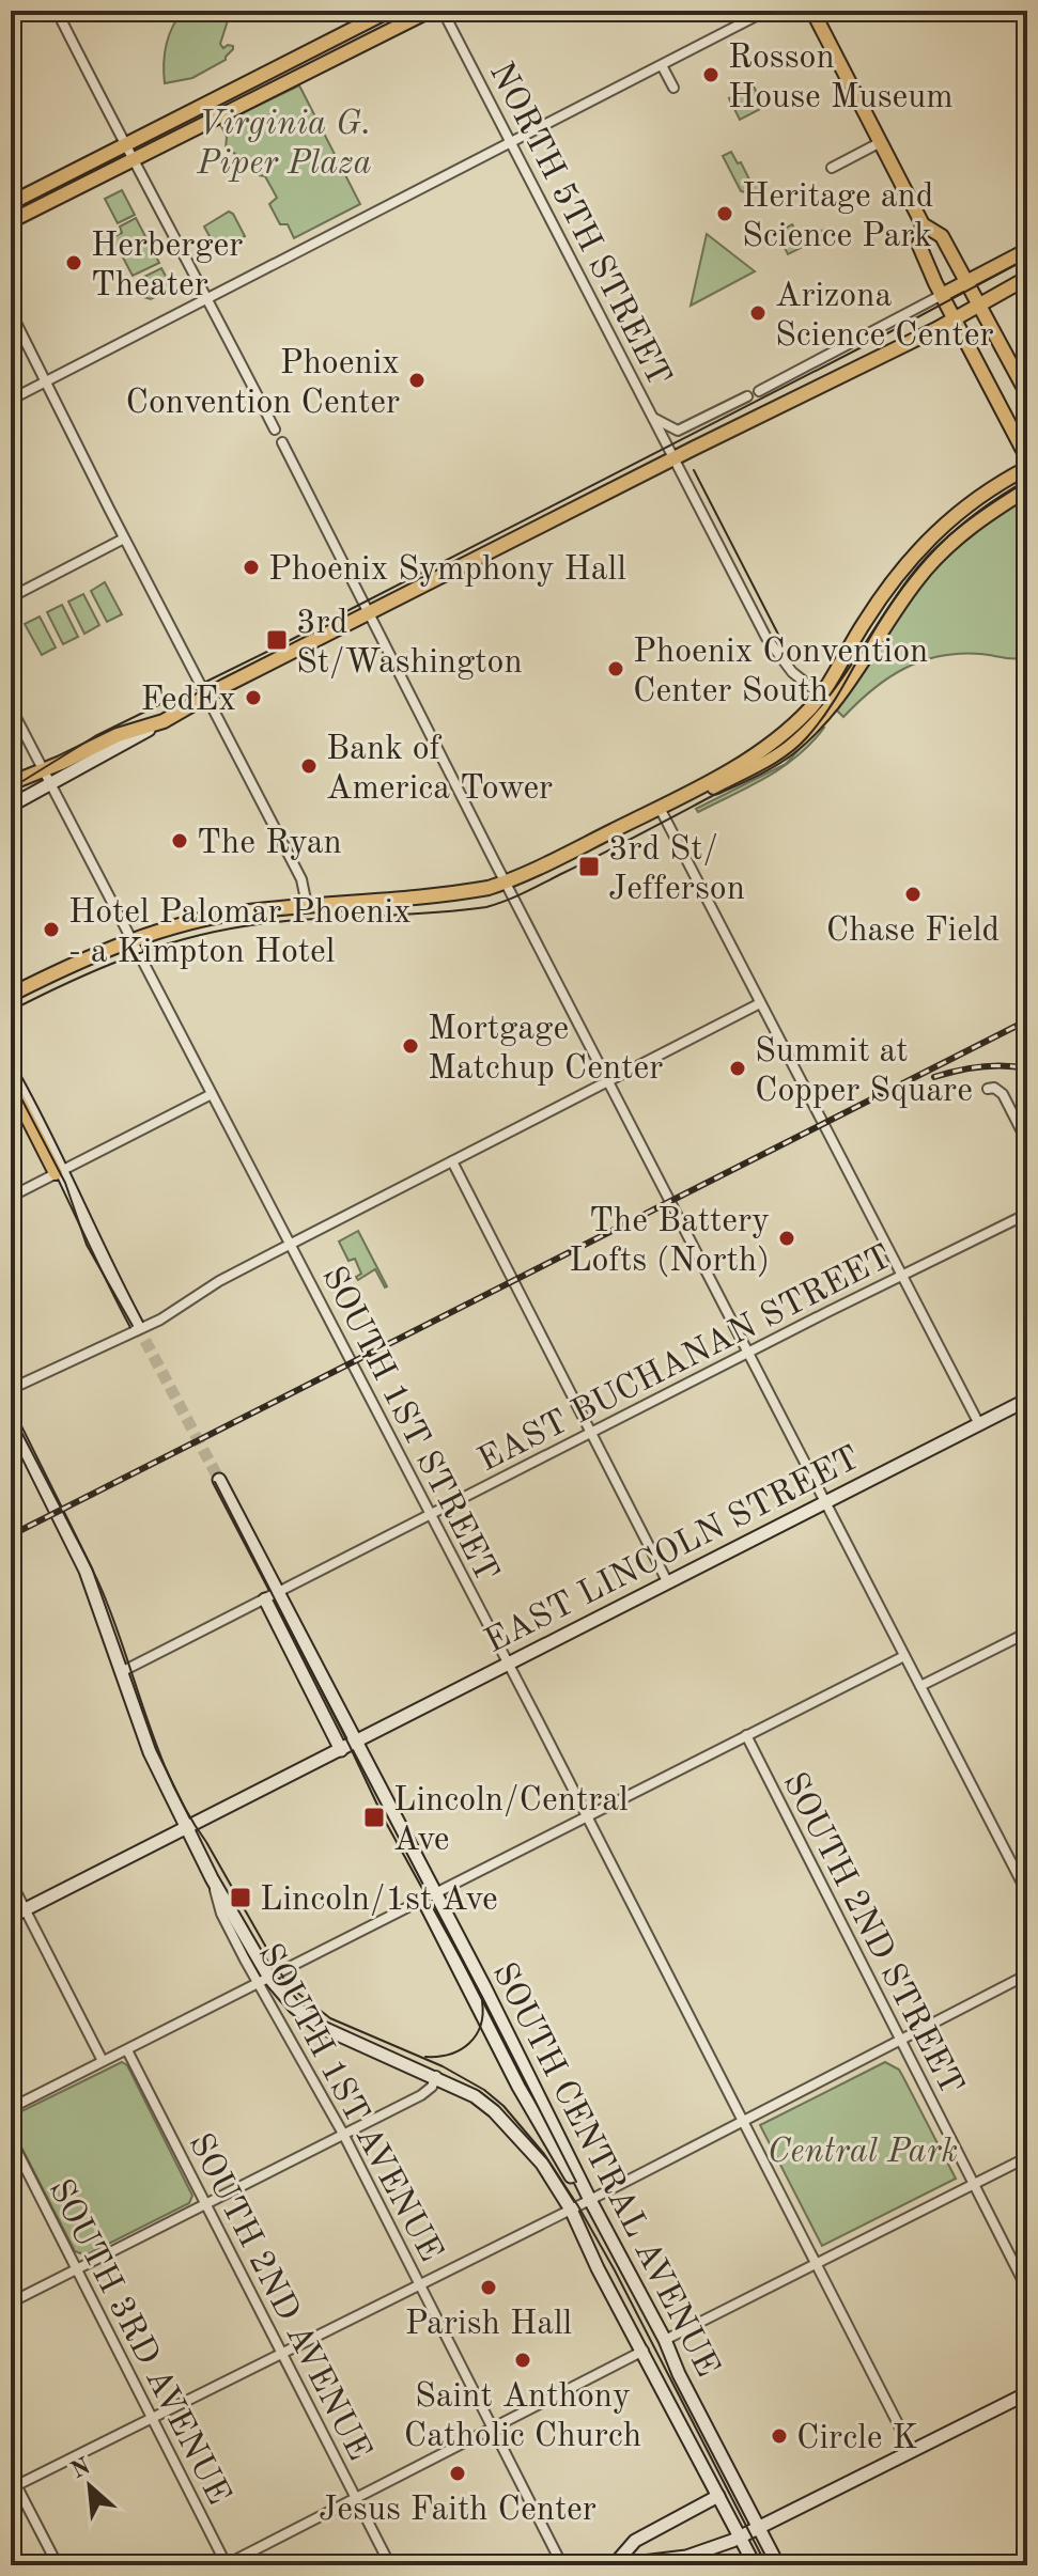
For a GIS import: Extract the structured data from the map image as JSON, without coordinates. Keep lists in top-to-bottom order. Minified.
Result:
{"streets":{"main road":["EAST LINCOLN STREET","SOUTH CENTRAL AVENUE"],"street":["NORTH 5TH STREET","EAST BUCHANAN STREET","SOUTH 1ST STREET","SOUTH 2ND STREET","SOUTH 1ST AVENUE","SOUTH 2ND AVENUE","SOUTH 3RD AVENUE"]},"crossings":[["EAST BUCHANAN STREET","SOUTH 1ST STREET"],["EAST BUCHANAN STREET","SOUTH CENTRAL AVENUE"],["SOUTH 1ST STREET","EAST LINCOLN STREET"],["EAST LINCOLN STREET","SOUTH CENTRAL AVENUE"],["SOUTH 1ST AVENUE","SOUTH CENTRAL AVENUE"]],"parks":["Virginia G. Piper Plaza","Central Park"],"places":{"other":["Rosson House Museum","Heritage and Science Park","Herberger Theater","Arizona Science Center","Phoenix Convention Center","Phoenix Symphony Hall","Phoenix Convention Center South","FedEx","Bank of America Tower","The Ryan","Chase Field","Hotel Palomar Phoenix - a Kimpton Hotel","Mortgage Matchup Center","Summit at Copper Square","The Battery Lofts (North)","Parish Hall","Saint Anthony Catholic Church","Circle K","Jesus Faith Center"],"transit":["3rd St/Washington","3rd St/ Jefferson","Lincoln/Central Ave","Lincoln/1st Ave"]},"north":"top left"}
